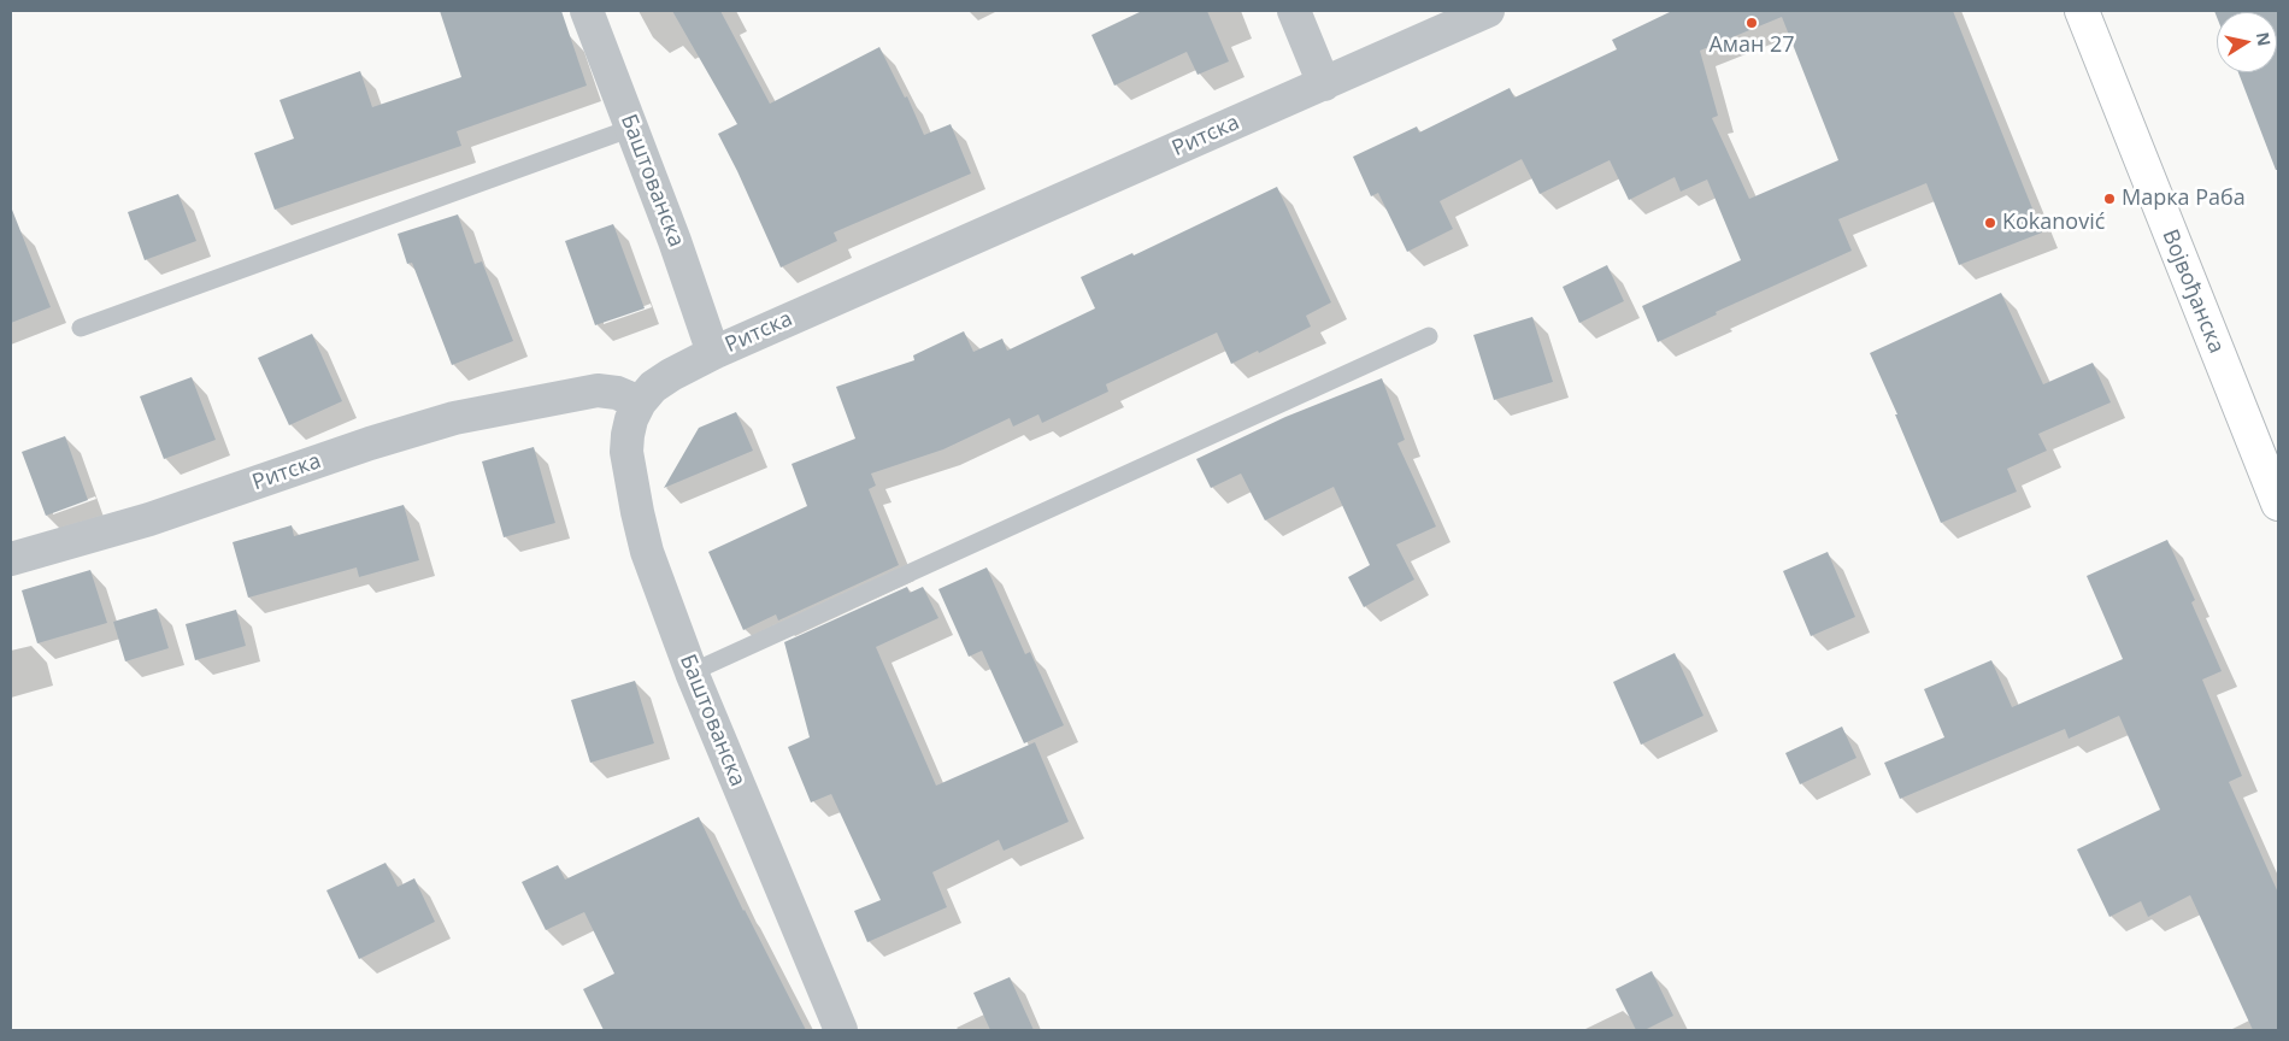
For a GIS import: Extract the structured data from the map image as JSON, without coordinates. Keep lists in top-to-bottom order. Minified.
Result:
{"streets":{"main road":["Војвођанска"],"street":["Ритска","Баштованска"]},"crossings":[["Ритска","Баштованска"]],"places":["Аман 27","Марка Раба","Kokanović"],"north":"right"}
